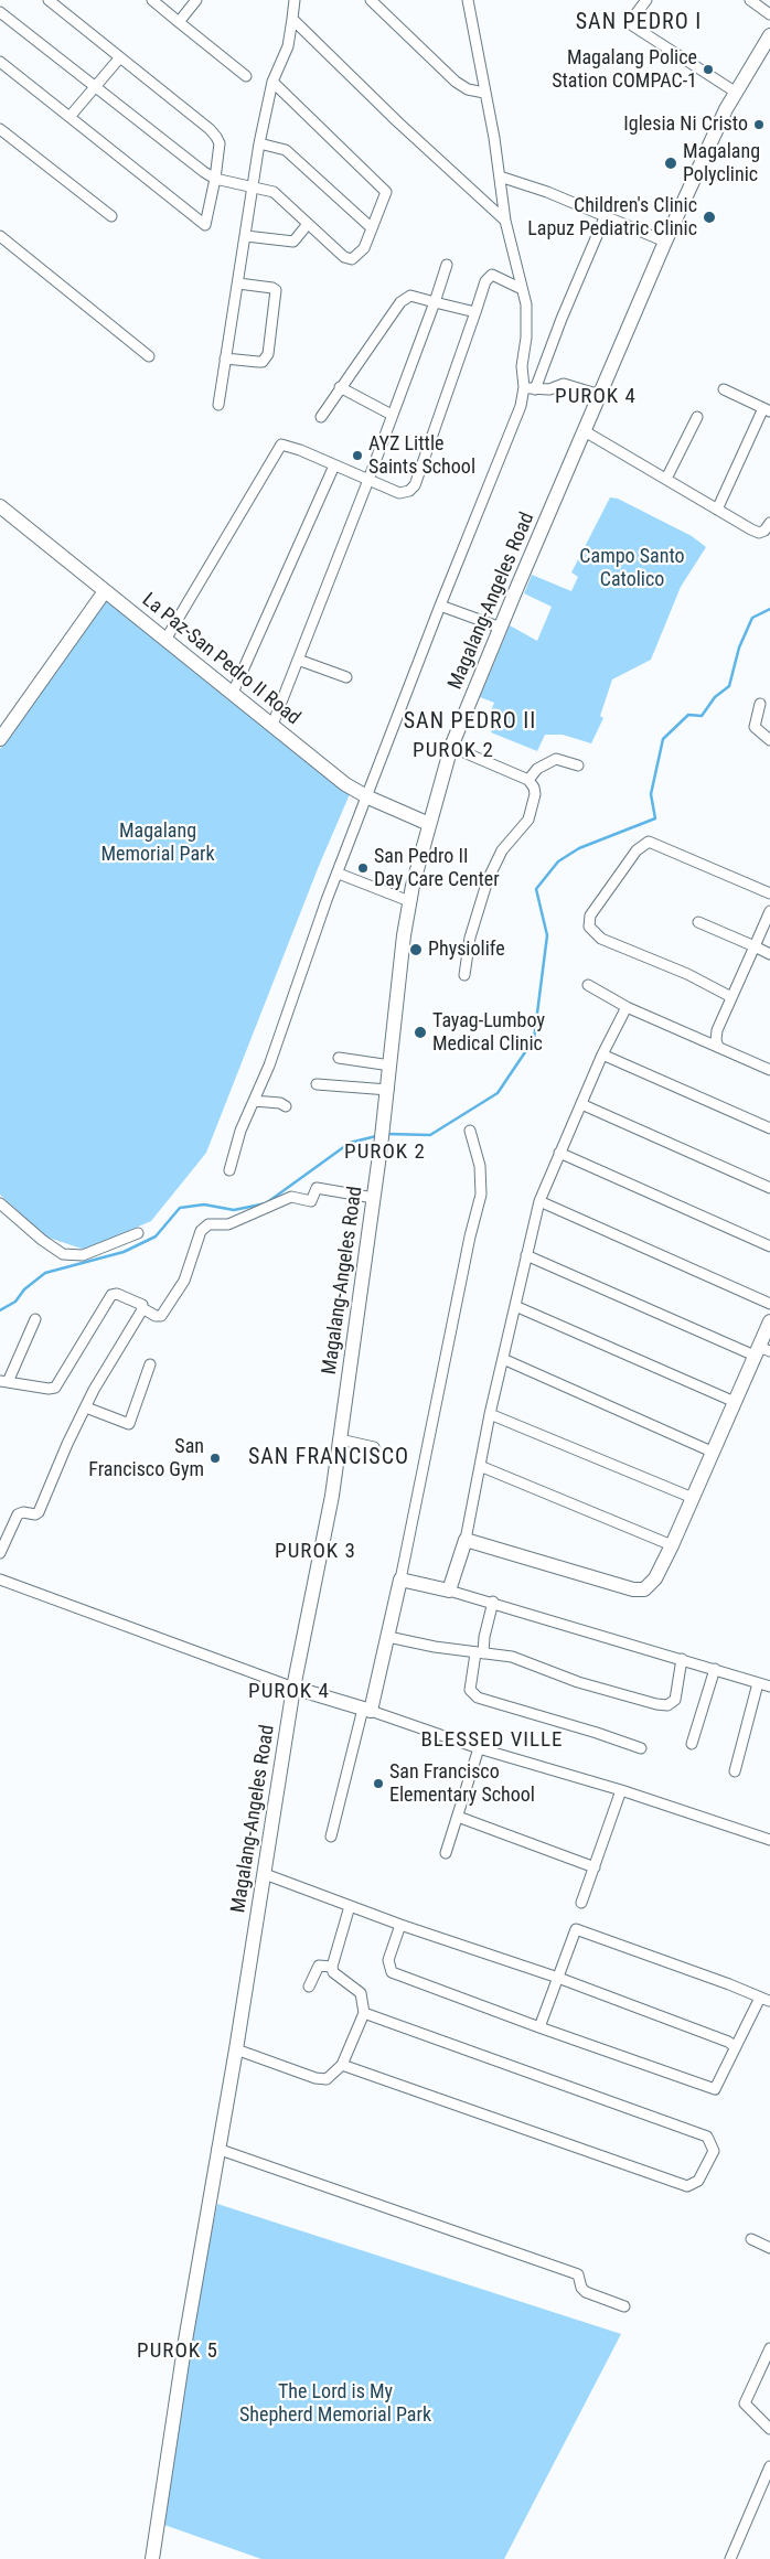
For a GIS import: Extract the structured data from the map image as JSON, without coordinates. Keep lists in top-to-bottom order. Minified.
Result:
{"streets":{"main road":["Magalang-Angeles Road","La Paz-San Pedro II Road"]},"crossings":[["Magalang-Angeles Road","La Paz-San Pedro II Road"]],"districts":["SAN PEDRO I","PUROK 4","SAN PEDRO II","PUROK 2","PUROK 2","SAN FRANCISCO","PUROK 3","PUROK 4","BLESSED VILLE","PUROK 5"],"parks":["Campo Santo Catolico","Magalang Memorial Park","The Lord is My Shepherd Memorial Park"],"places":["Magalang Police Station COMPAC-1","Iglesia Ni Cristo","Magalang Polyclinic","Children's Clinic Lapuz Pediatric Clinic","AYZ Little Saints School","San Pedro II Day Care Center","Physiolife","Tayag-Lumboy Medical Clinic","San Francisco Gym","San Francisco Elementary School"]}
